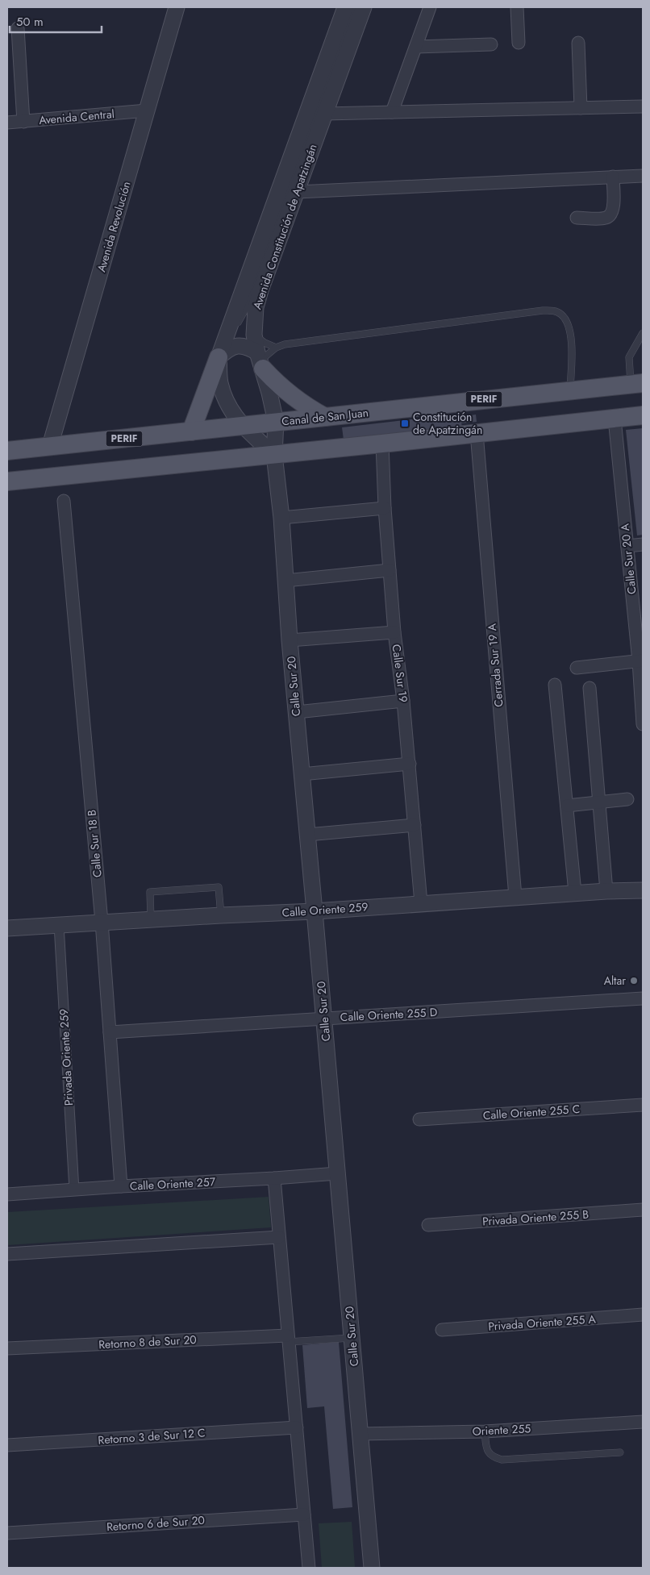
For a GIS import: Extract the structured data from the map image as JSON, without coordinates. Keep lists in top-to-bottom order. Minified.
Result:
{"streets":{"main road":["PERIF","Canal de San Juan"],"street":["Avenida Central","Avenida Revolución","Avenida Constitución de Apatzingán","Calle Sur 20 A","Cerrada Sur 19 A","Calle Sur 19","Calle Sur 20","Calle Sur 18 B","Calle Oriente 259","Calle Oriente 255 D","Privada Oriente 259","Calle Oriente 255 C","Calle Oriente 257","Privada Oriente 255 B","Privada Oriente 255 A","Retorno 8 de Sur 20","Oriente 255","Retorno 3 de Sur 12 C","Retorno 6 de Sur 20"]},"crossings":[["Avenida Central","Avenida Revolución"],["Avenida Revolución","Canal de San Juan"],["Avenida Constitución de Apatzingán","Canal de San Juan"],["Avenida Constitución de Apatzingán","Calle Sur 20"],["Cerrada Sur 19 A","Calle Oriente 259"],["Calle Sur 19","Calle Oriente 259"],["Calle Sur 20","Calle Oriente 259"],["Calle Sur 20","Calle Oriente 255 D"],["Calle Sur 20","Calle Oriente 257"],["Calle Sur 20","Oriente 255"],["Calle Sur 18 B","Calle Oriente 259"],["Calle Sur 18 B","Calle Oriente 255 D"],["Calle Sur 18 B","Calle Oriente 257"],["Calle Oriente 259","Privada Oriente 259"],["Privada Oriente 259","Calle Oriente 257"]],"places":{"transit":["Constitución de Apatzingán"],"other":["Altar"]},"scale_bar":"50 m"}
